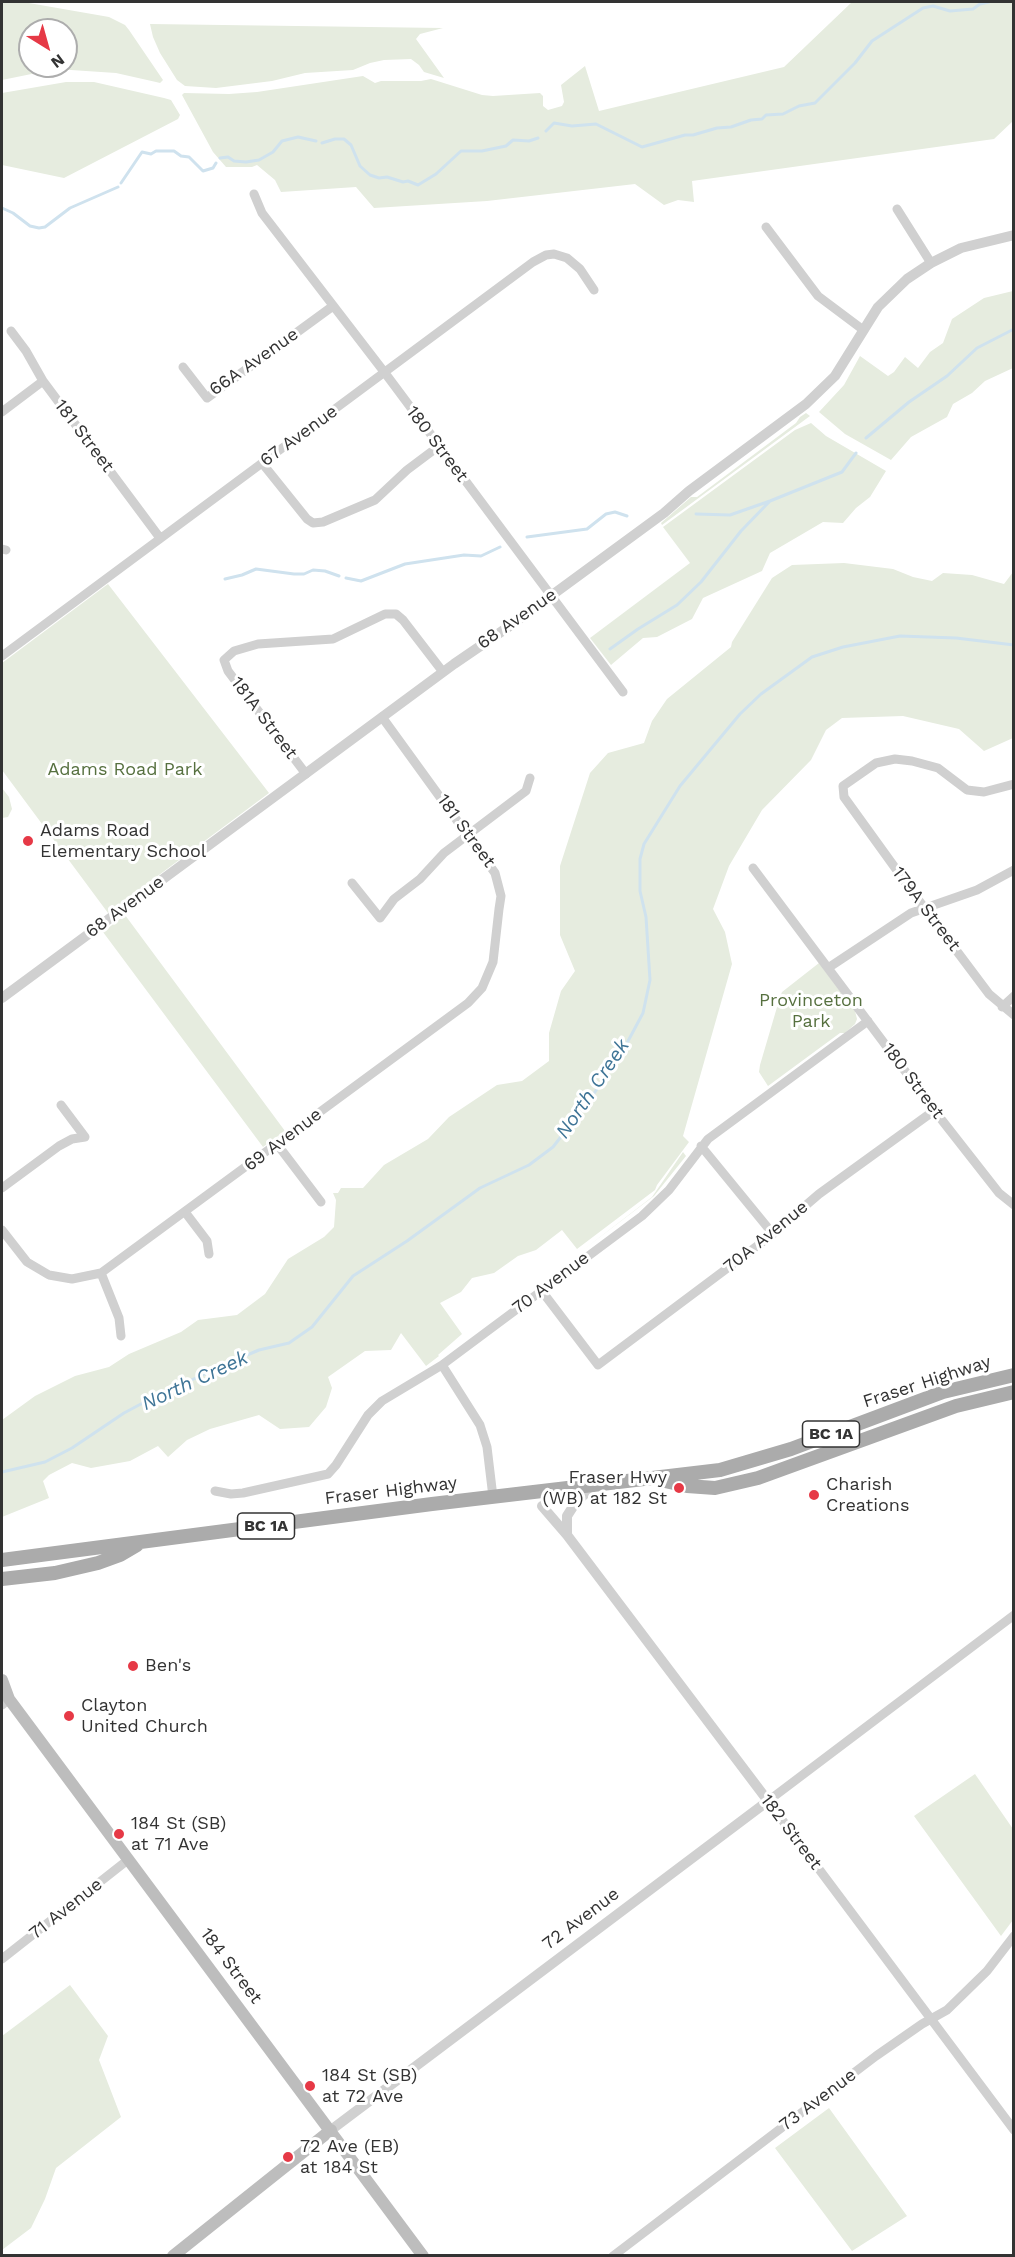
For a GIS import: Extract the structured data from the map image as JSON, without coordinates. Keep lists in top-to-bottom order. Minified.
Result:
{"streets":{"main road":["Fraser Highway","BC 1A","72 Avenue","184 Street"],"street":["66A Avenue","181 Street","67 Avenue","180 Street","68 Avenue","181A Street","179A Street","69 Avenue","70A Avenue","70 Avenue","182 Street","71 Avenue","73 Avenue"]},"crossings":[["66A Avenue","180 Street"],["181 Street","67 Avenue"],["181 Street","68 Avenue"],["181 Street","69 Avenue"],["67 Avenue","180 Street"],["180 Street","68 Avenue"],["180 Street","70A Avenue"],["180 Street","70 Avenue"],["68 Avenue","181A Street"],["70A Avenue","70 Avenue"],["182 Street","72 Avenue"],["182 Street","73 Avenue"],["71 Avenue","184 Street"],["72 Avenue","184 Street"]],"water":["North Creek"],"parks":["Adams Road Park","Provinceton Park"],"places":["Adams Road Elementary School","Fraser Hwy (WB) at 182 St","Charish Creations","Ben's","Clayton United Church","184 St (SB) at 71 Ave","184 St (SB) at 72 Ave","72 Ave (EB) at 184 St"],"north":"bottom right"}
